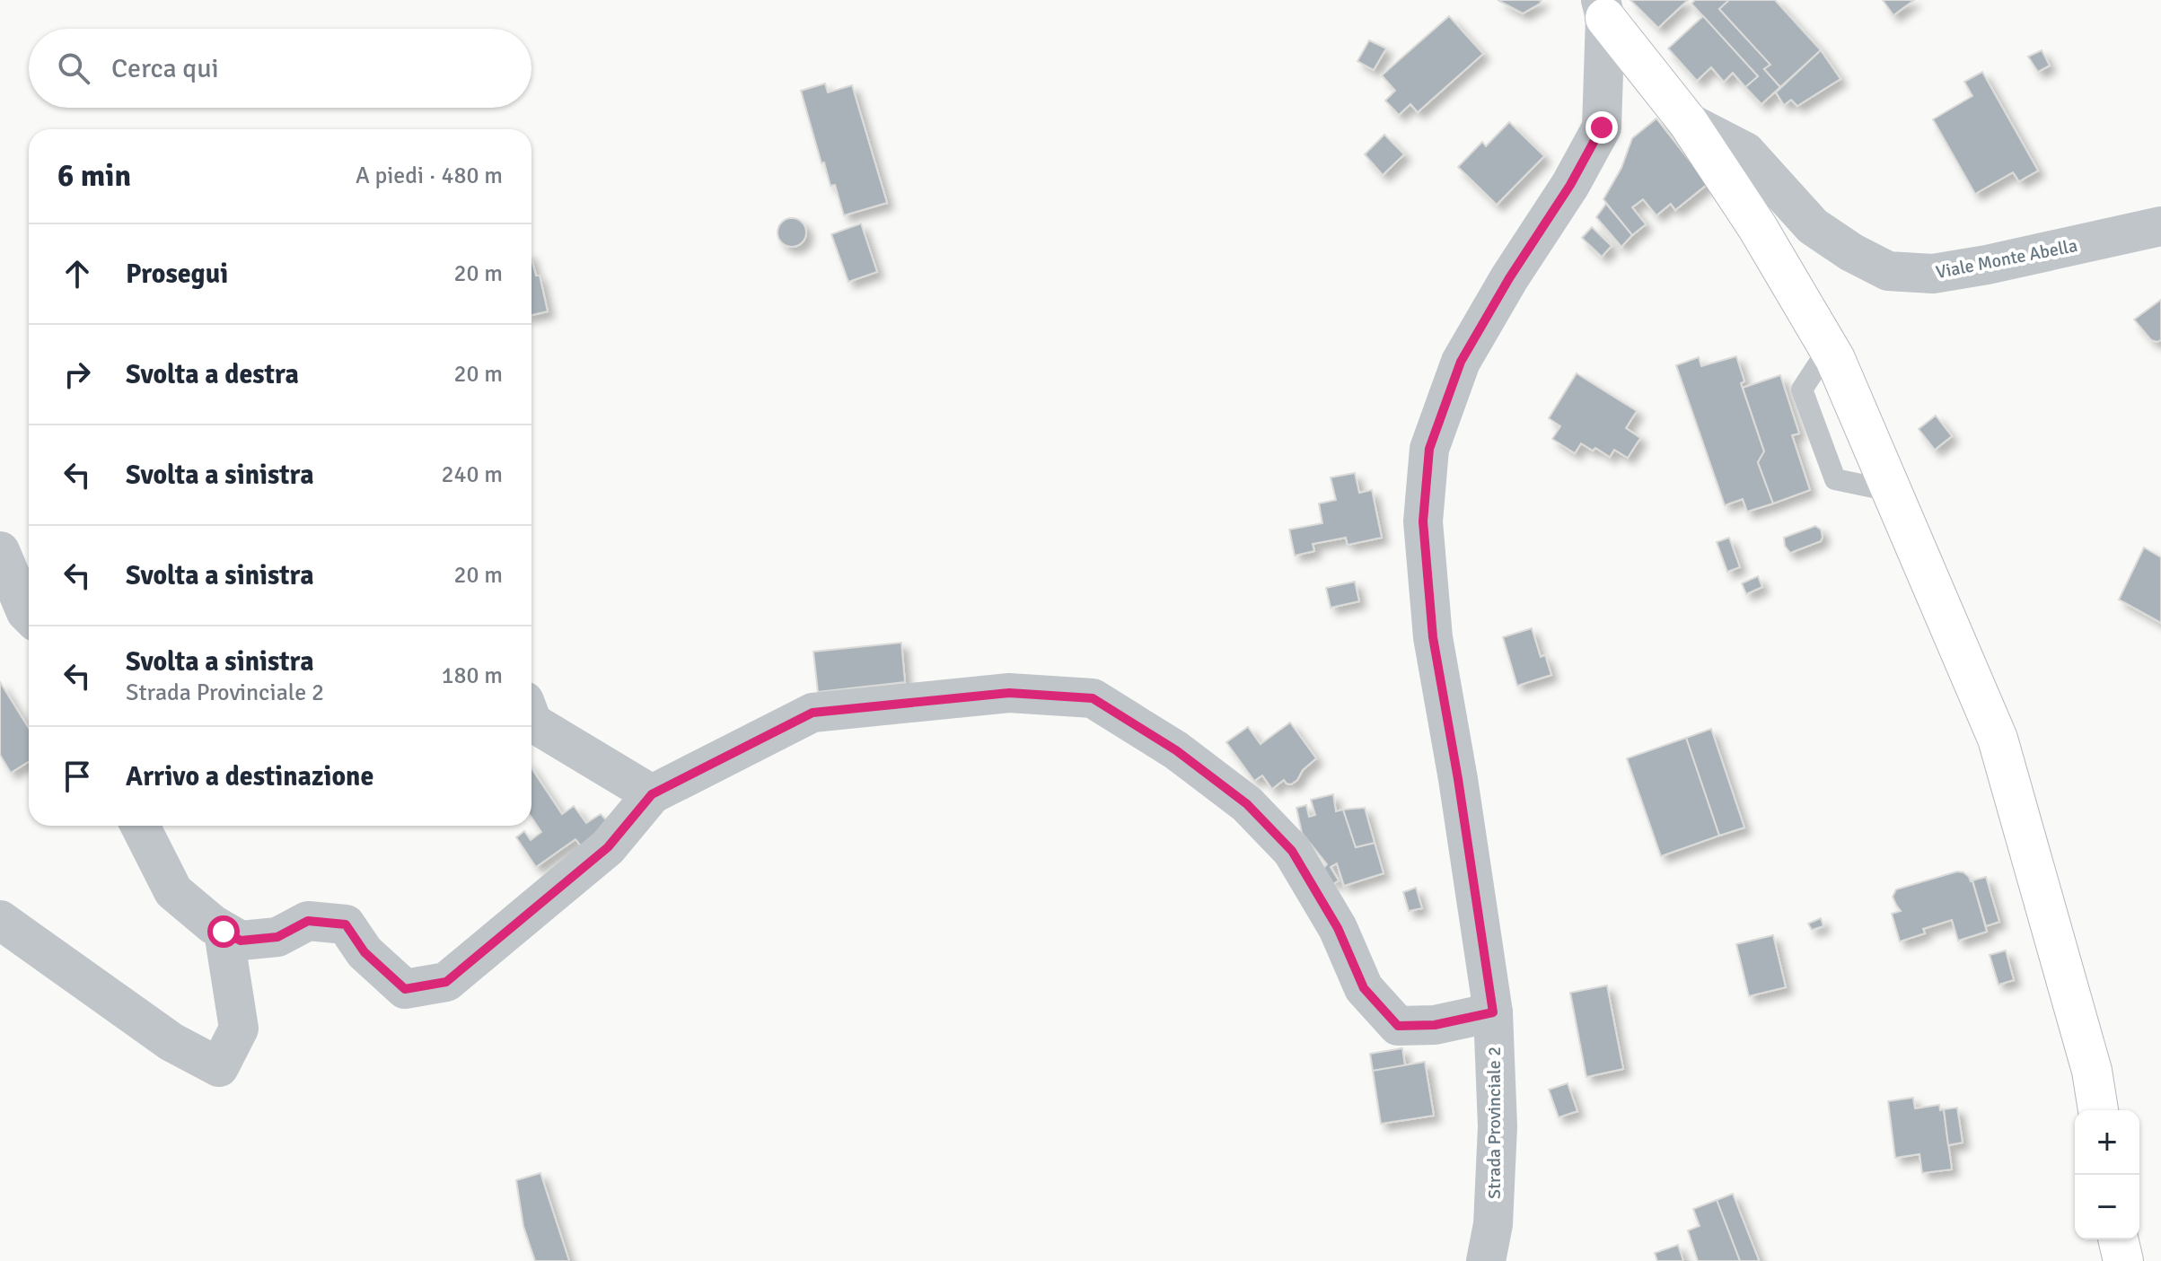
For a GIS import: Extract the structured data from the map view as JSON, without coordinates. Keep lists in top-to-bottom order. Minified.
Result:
{"streets":{"street":["Viale Monte Abella","Strada Provinciale 2"]},"page":{"search":"Cerca qui","heading":["6 min","A piedi · 480 m"],"list":[["Prosegui","20 m"],["Svolta a destra","20 m"],["Svolta a sinistra","240 m"],["Svolta a sinistra","20 m"],["Svolta a sinistra","Strada Provinciale 2","180 m"],"Arrivo a destinazione"],"map_buttons":["+","−"]}}
